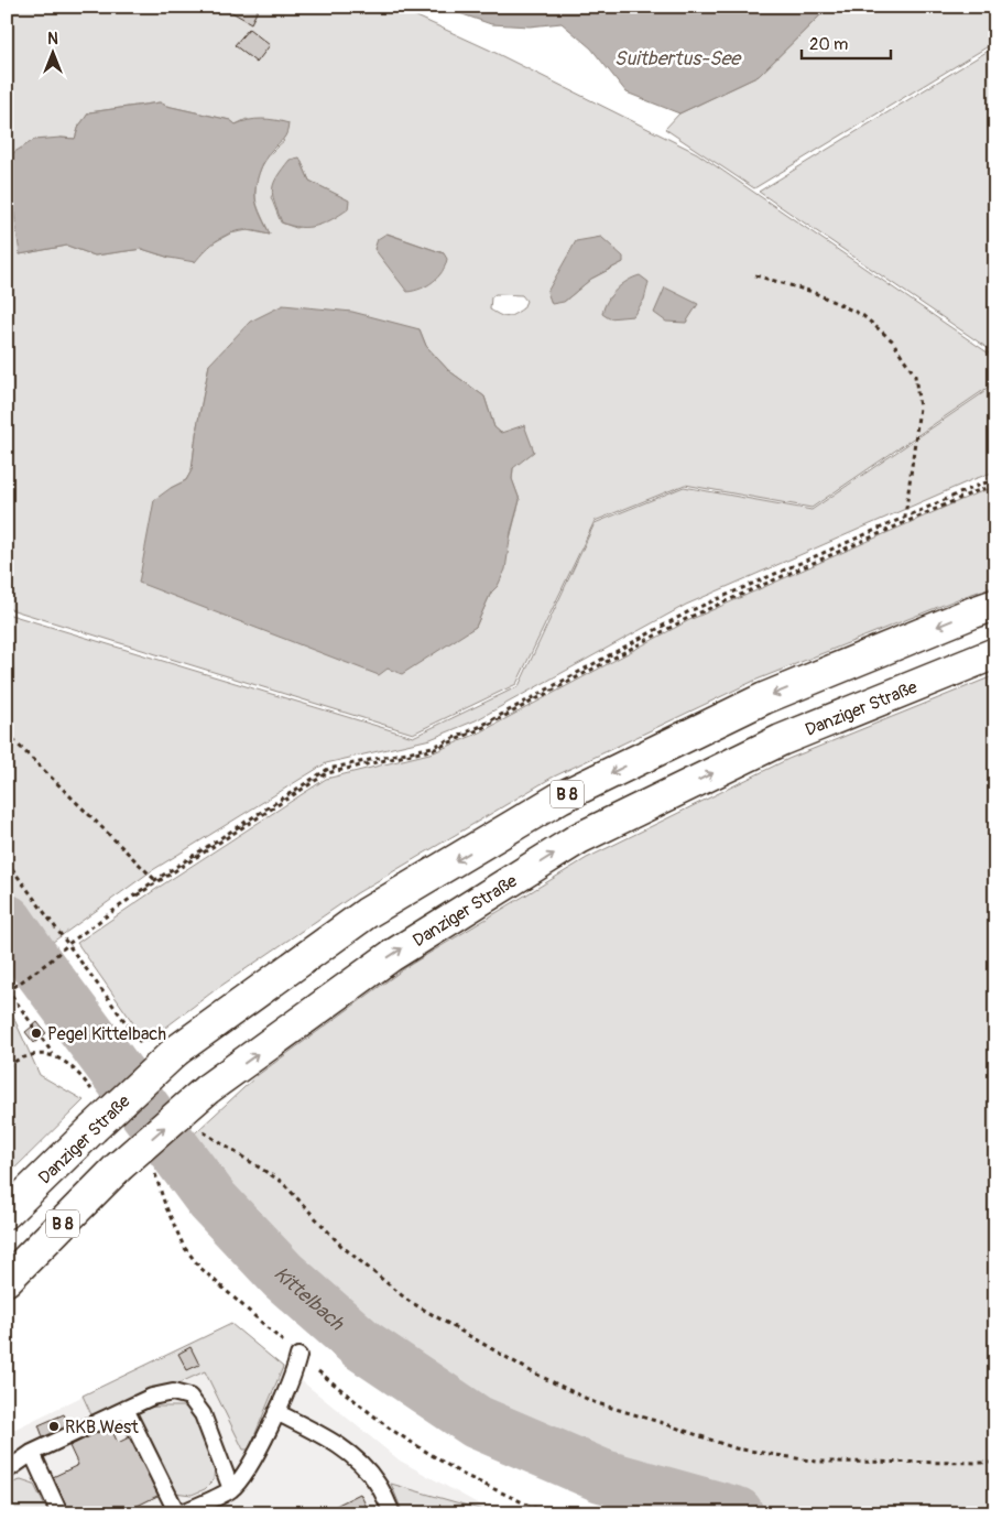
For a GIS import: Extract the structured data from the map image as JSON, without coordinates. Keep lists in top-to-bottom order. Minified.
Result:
{"streets":{"highway":["Danziger Straße","B 8"]},"water":["Suitbertus-See","Kittelbach"],"places":["Pegel Kittelbach","RKB West"],"scale_bar":"20 m","north":"top"}
